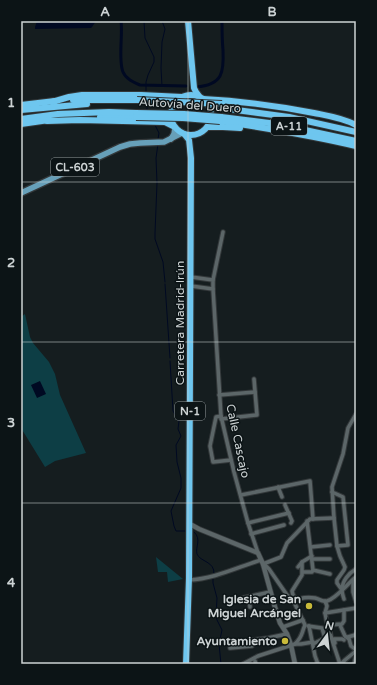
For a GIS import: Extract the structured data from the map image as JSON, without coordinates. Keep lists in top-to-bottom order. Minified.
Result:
{"streets":{"highway":["Autovía del Duero","A-11","Carretera Madrid-Irún","N-1"],"main road":["CL-603","Calle Cascajo"]},"crossings":[["CL-603","Carretera Madrid-Irún"]],"places":["Iglesia de San Miguel Arcángel","Ayuntamiento"],"north":"top","grid":{"columns":["A","B"],"rows":["1","2","3","4"]}}
